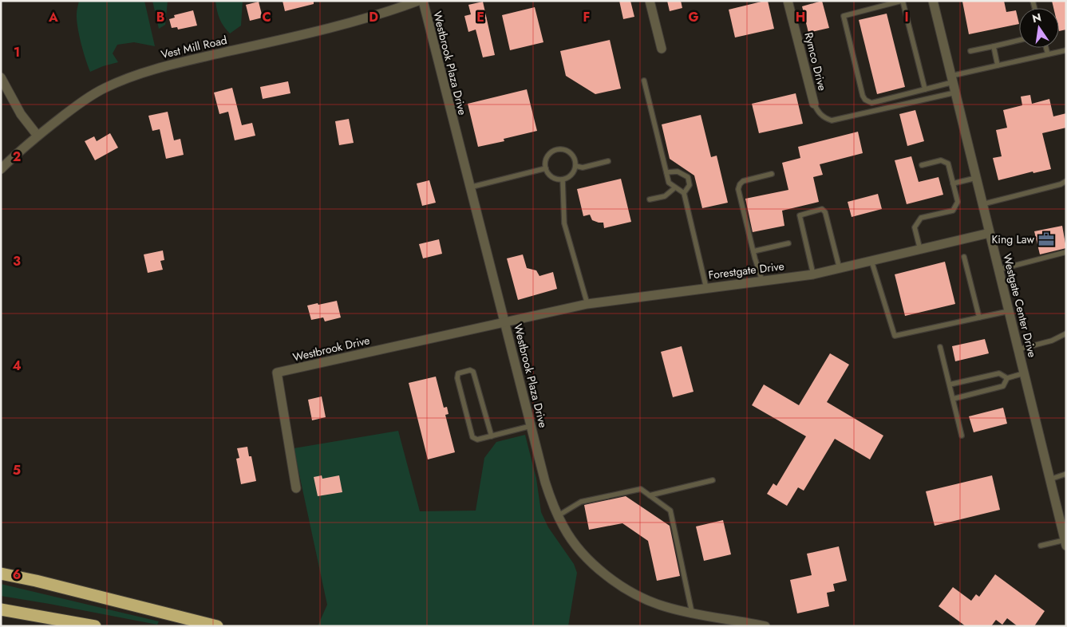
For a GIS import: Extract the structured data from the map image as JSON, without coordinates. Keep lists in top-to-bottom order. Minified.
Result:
{"streets":{"street":["Vest Mill Road","Rymco Drive","Westbrook Plaza Drive","Forestgate Drive","Westgate Center Drive","Westbrook Drive"]},"crossings":[["Westbrook Plaza Drive","Forestgate Drive"],["Westbrook Plaza Drive","Westbrook Drive"],["Forestgate Drive","Westgate Center Drive"],["Forestgate Drive","Westbrook Drive"]],"places":{"office":["King Law"]},"north":"top","grid":{"columns":["A","B","C","D","E","F","G","H","I"],"rows":["1","2","3","4","5","6"]}}
